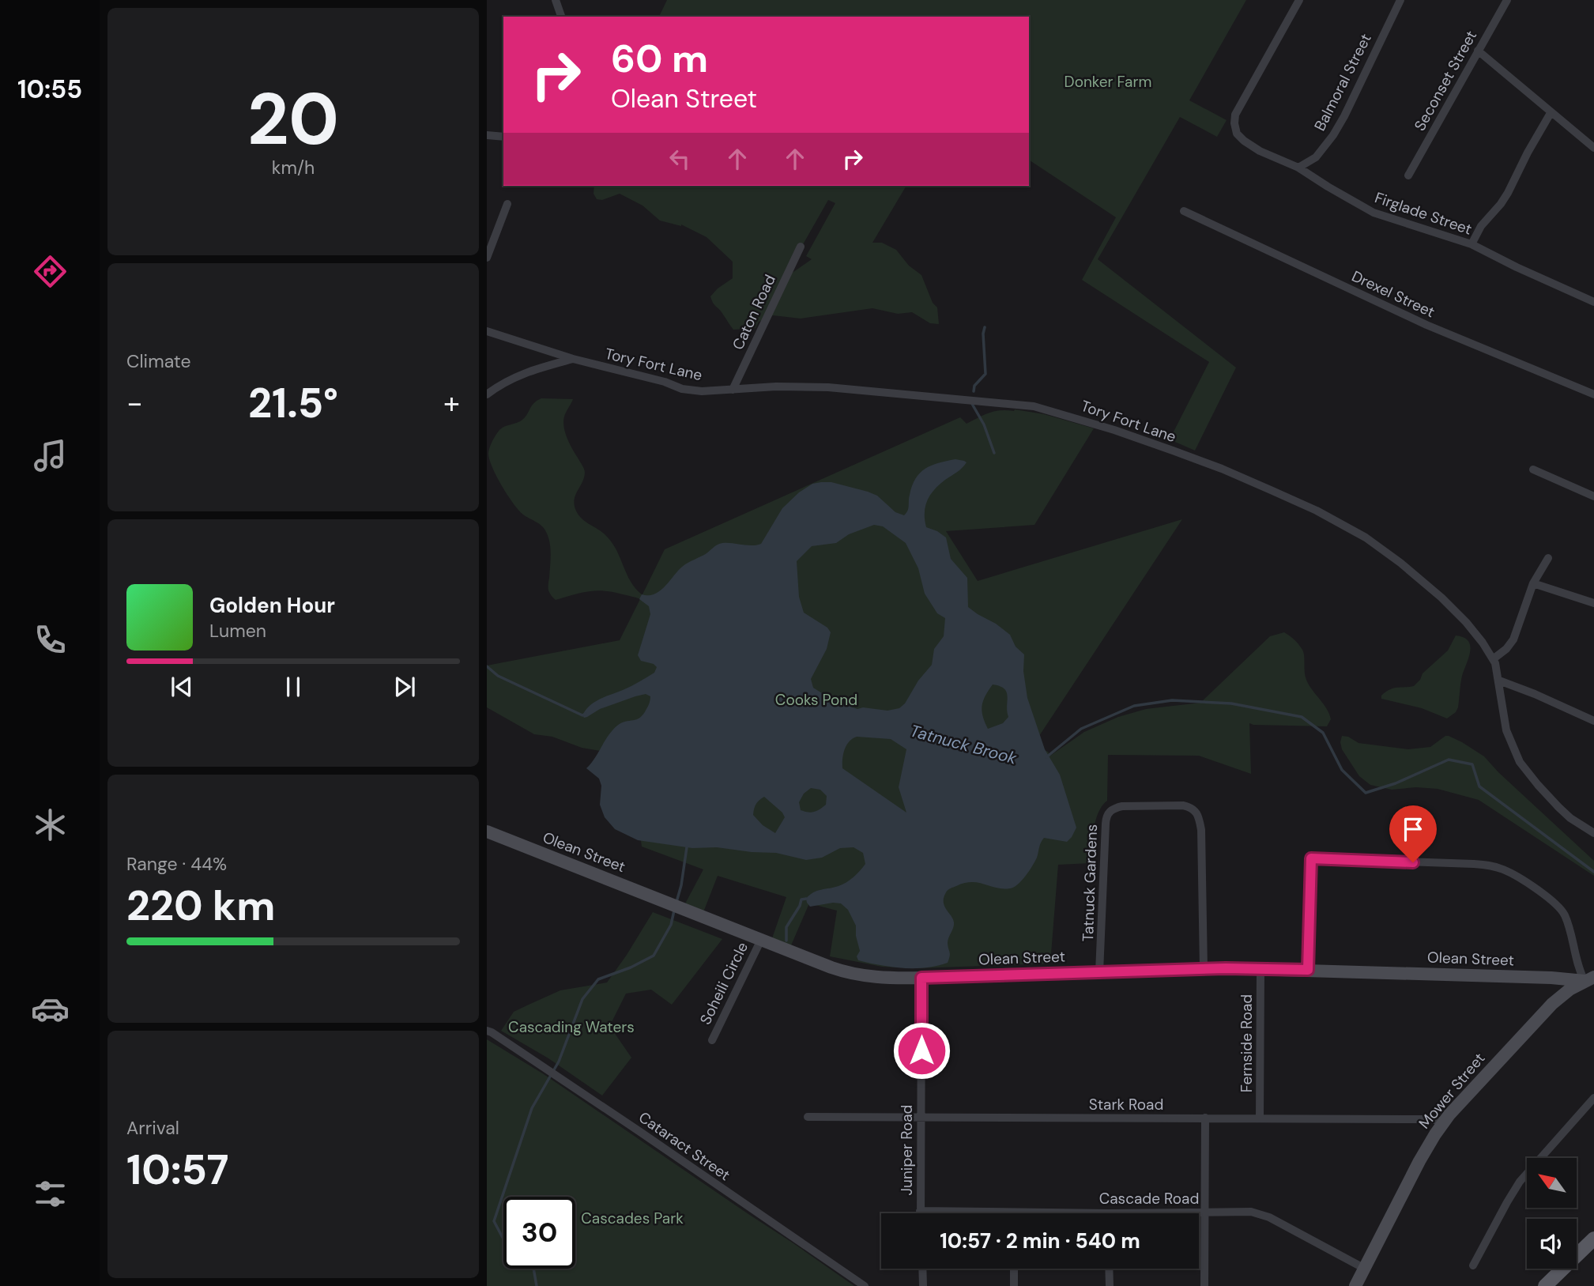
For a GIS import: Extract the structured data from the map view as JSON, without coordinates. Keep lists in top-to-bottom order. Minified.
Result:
{"streets":{"street":["Seconset Street","Balmoral Street","Firglade Street","Drexel Street","Caton Road","Tory Fort Lane","Olean Street","Tatnuck Gardens","Soheili Circle","Fernside Road","Mower Street","Stark Road","Cataract Street","Juniper Road","Cascade Road"]},"crossings":[["Balmoral Street","Firglade Street"],["Caton Road","Tory Fort Lane"],["Olean Street","Tatnuck Gardens"],["Olean Street","Soheili Circle"],["Olean Street","Fernside Road"],["Olean Street","Mower Street"],["Olean Street","Juniper Road"],["Fernside Road","Stark Road"],["Mower Street","Stark Road"],["Mower Street","Cascade Road"],["Stark Road","Juniper Road"],["Juniper Road","Cascade Road"]],"water":["Tatnuck Brook"],"parks":["Donker Farm","Cooks Pond","Cascading Waters","Cascades Park"],"north":"top left","page":{"tabs":"10:55","tile":[["20","km/h"],"Climate",["Range · 44%","220 km"],["Arrival","10:57"]],"turn":["60 m","Olean Street"],"heat":["−","21.5°","+"],"song":["Golden Hour","Lumen"],"limit":"30","trip":"10:57 · 2 min · 540 m"}}
